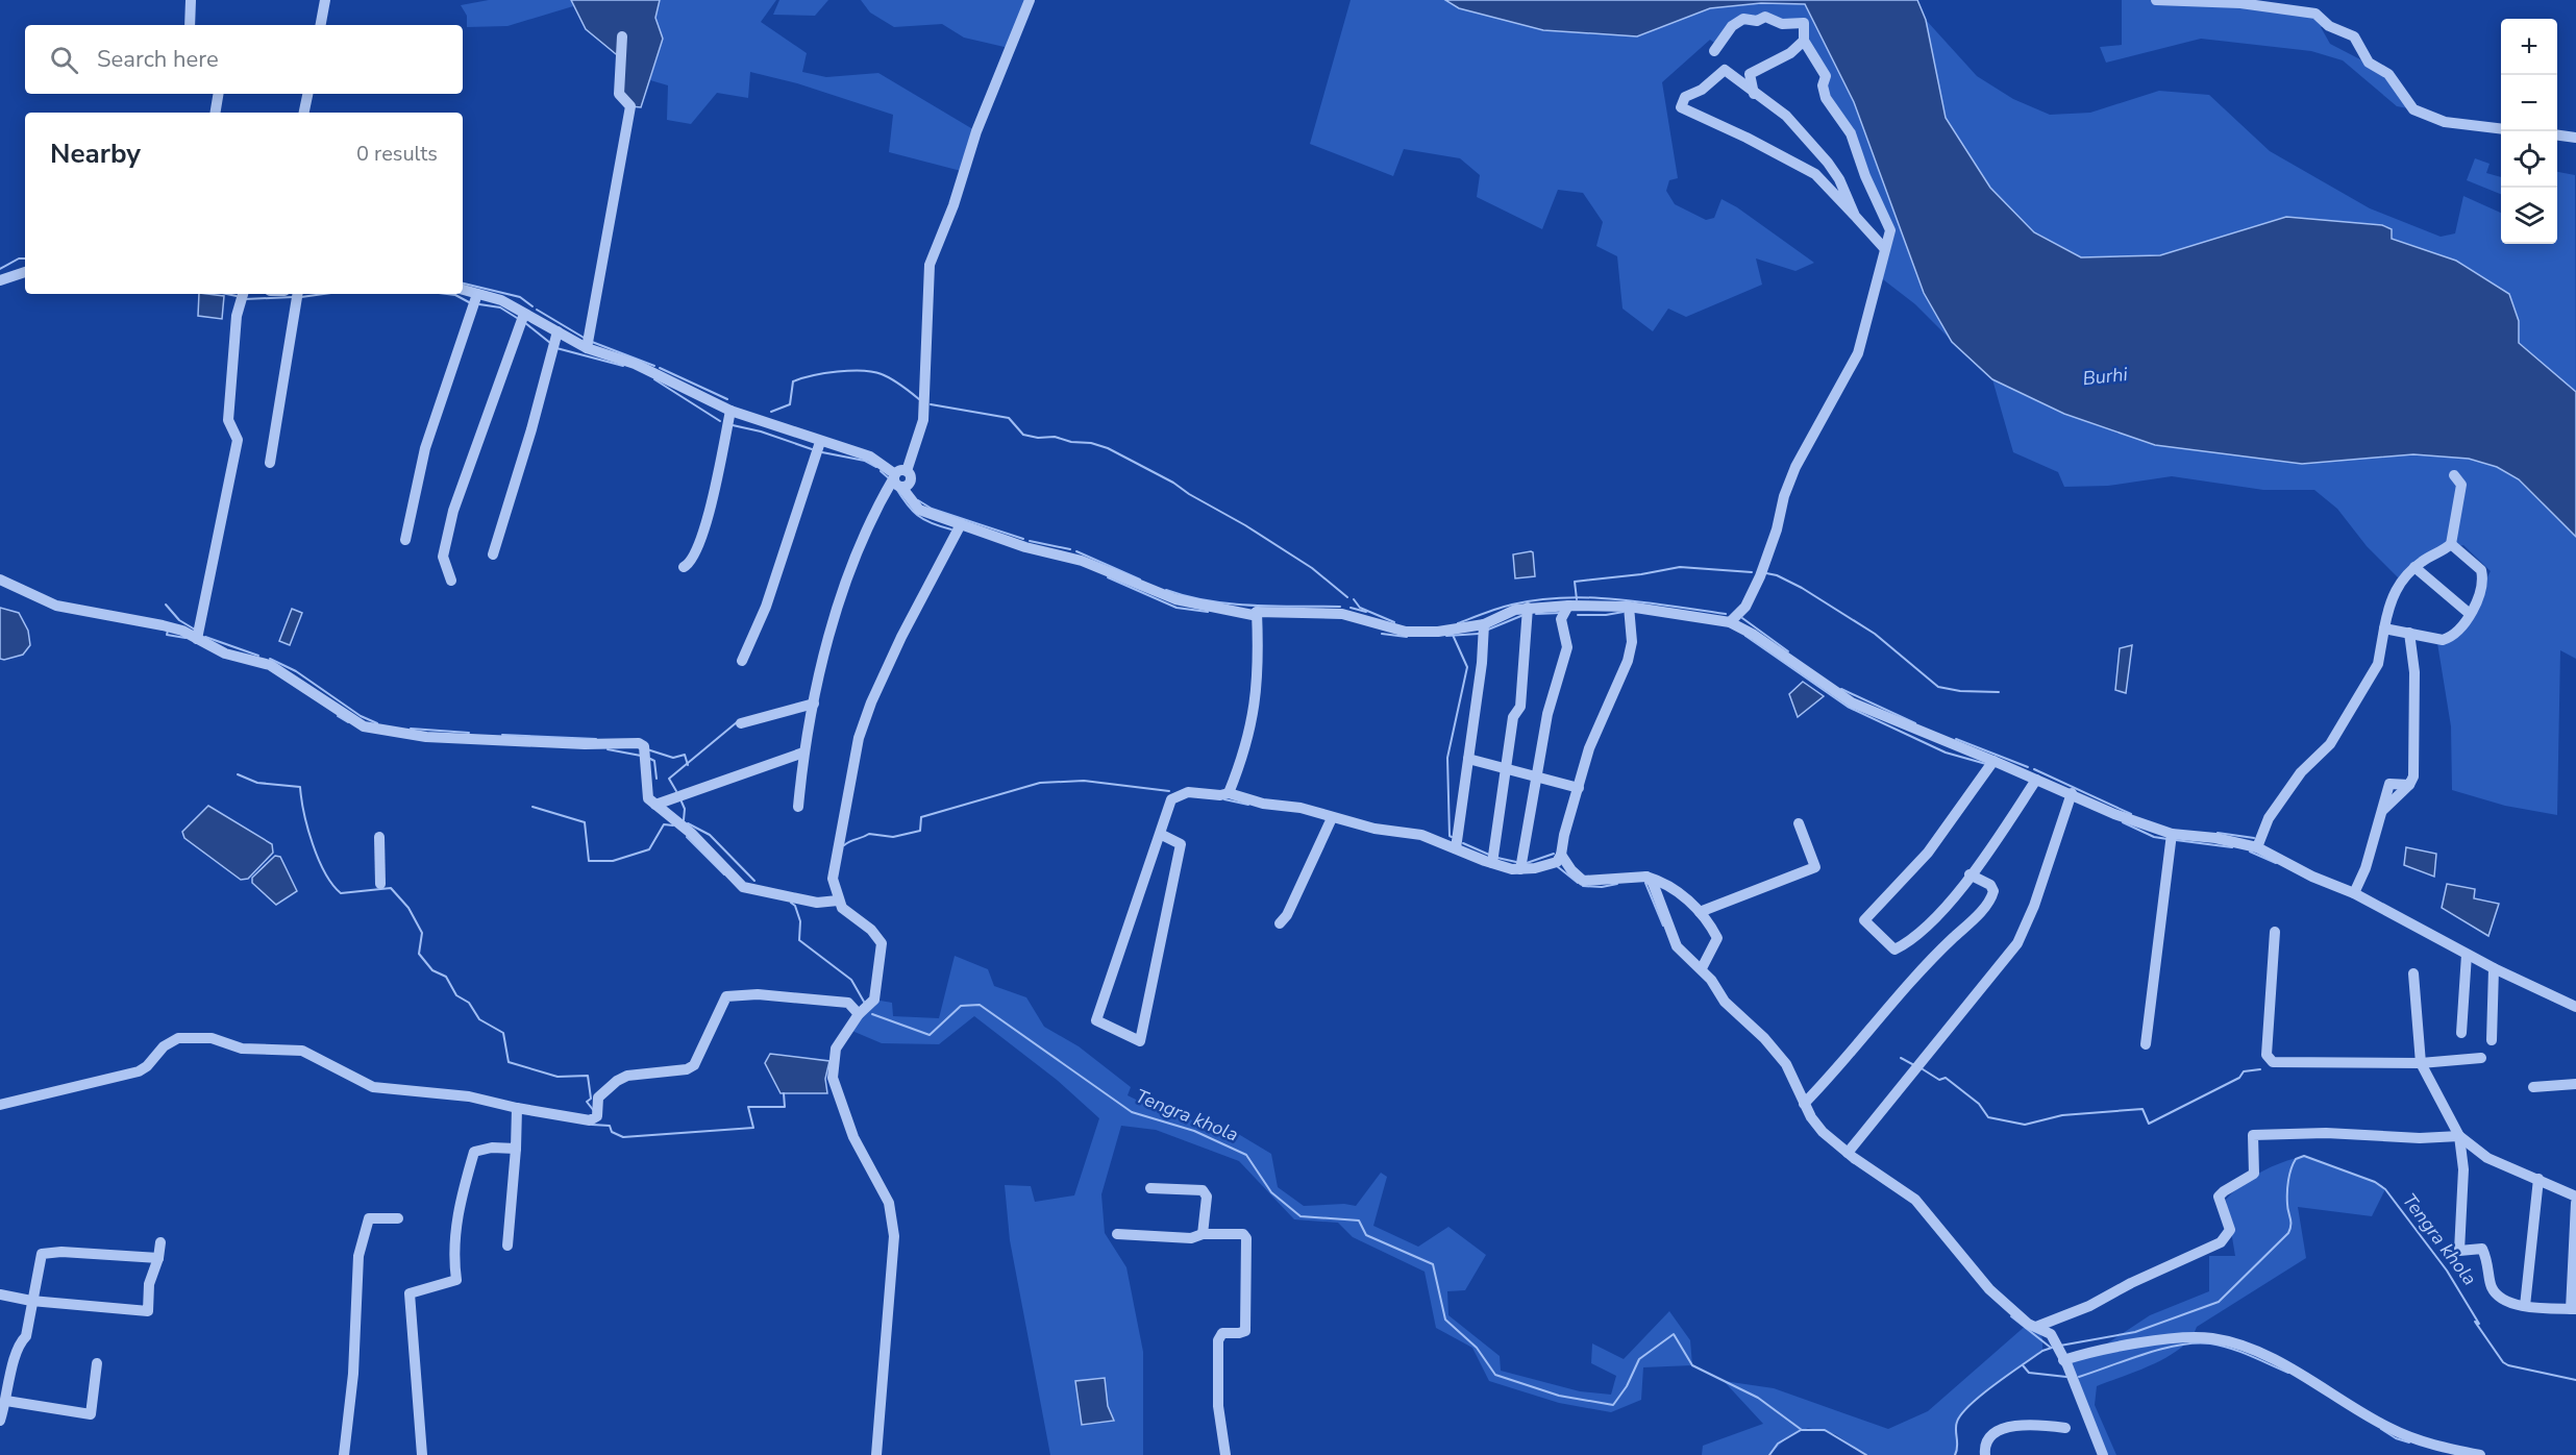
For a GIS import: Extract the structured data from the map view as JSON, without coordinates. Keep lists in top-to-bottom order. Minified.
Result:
{"water":["Burhi","Tengra khola"],"page":{"map_buttons":["+","−"],"search":"Search here","heading":["Nearby","0 results"]}}
